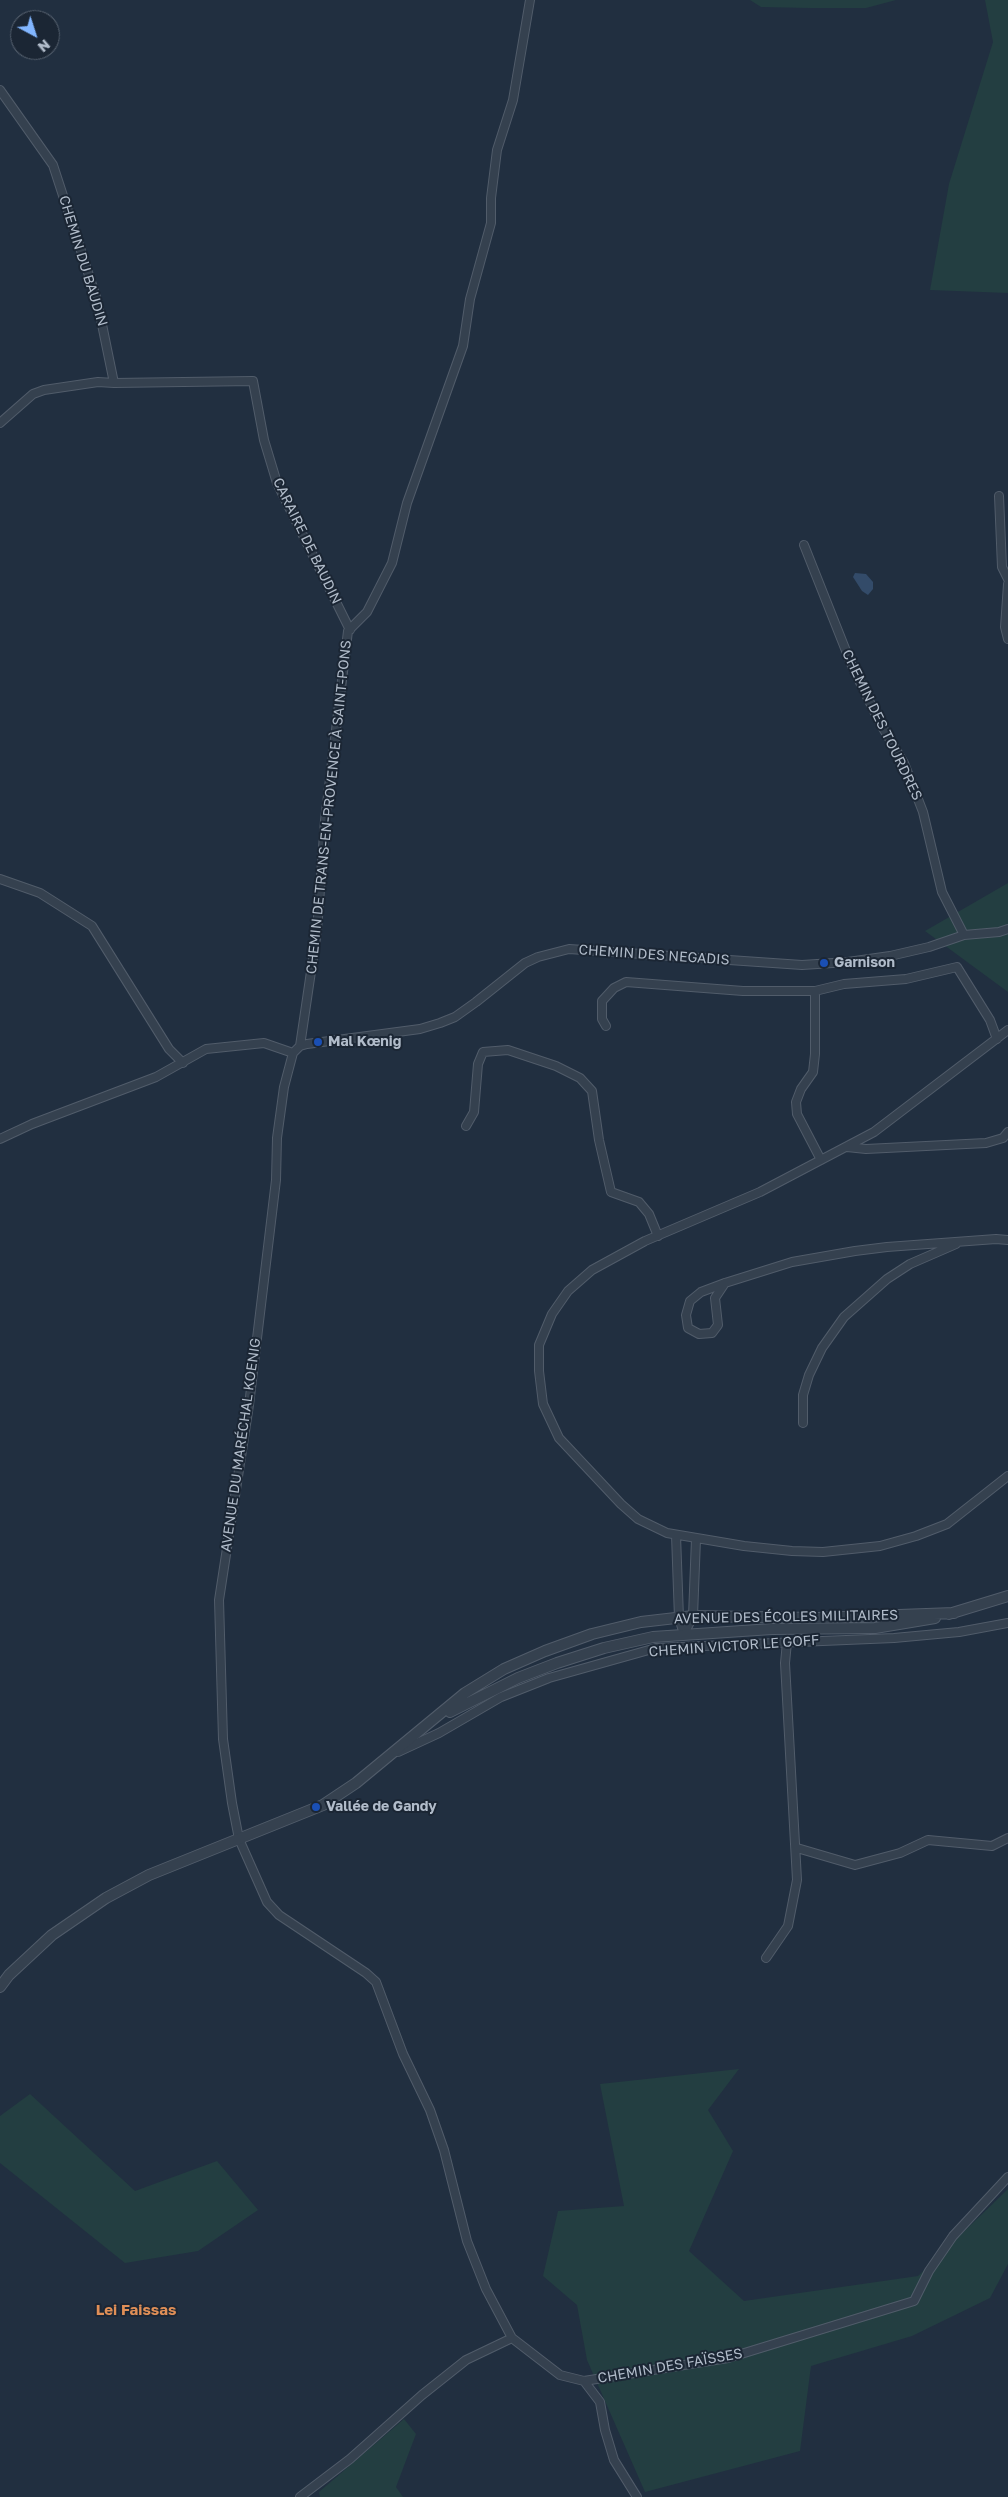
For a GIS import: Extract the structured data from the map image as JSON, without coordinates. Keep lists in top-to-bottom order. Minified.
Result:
{"streets":{"street":["CHEMIN DU BAUDIN","CARAIRE DE BAUDIN","CHEMIN DES TOURDRES","CHEMIN DE TRANS-EN-PROVENCE À SAINT-PONS","CHEMIN DES NEGADIS","AVENUE DU MARÉCHAL KOENIG","AVENUE DES ÉCOLES MILITAIRES","CHEMIN VICTOR LE GOFF","CHEMIN DES FAÏSSES"]},"crossings":[["CHEMIN DU BAUDIN","CARAIRE DE BAUDIN"],["CARAIRE DE BAUDIN","CHEMIN DE TRANS-EN-PROVENCE À SAINT-PONS"],["CHEMIN DES TOURDRES","CHEMIN DES NEGADIS"],["CHEMIN DE TRANS-EN-PROVENCE À SAINT-PONS","CHEMIN DES NEGADIS"],["AVENUE DU MARÉCHAL KOENIG","AVENUE DES ÉCOLES MILITAIRES"],["AVENUE DU MARÉCHAL KOENIG","CHEMIN DES FAÏSSES"],["AVENUE DES ÉCOLES MILITAIRES","CHEMIN VICTOR LE GOFF"]],"districts":["Lei Faissas"],"places":["Garnison","Mal Kœnig","Vallée de Gandy"],"north":"bottom right"}
